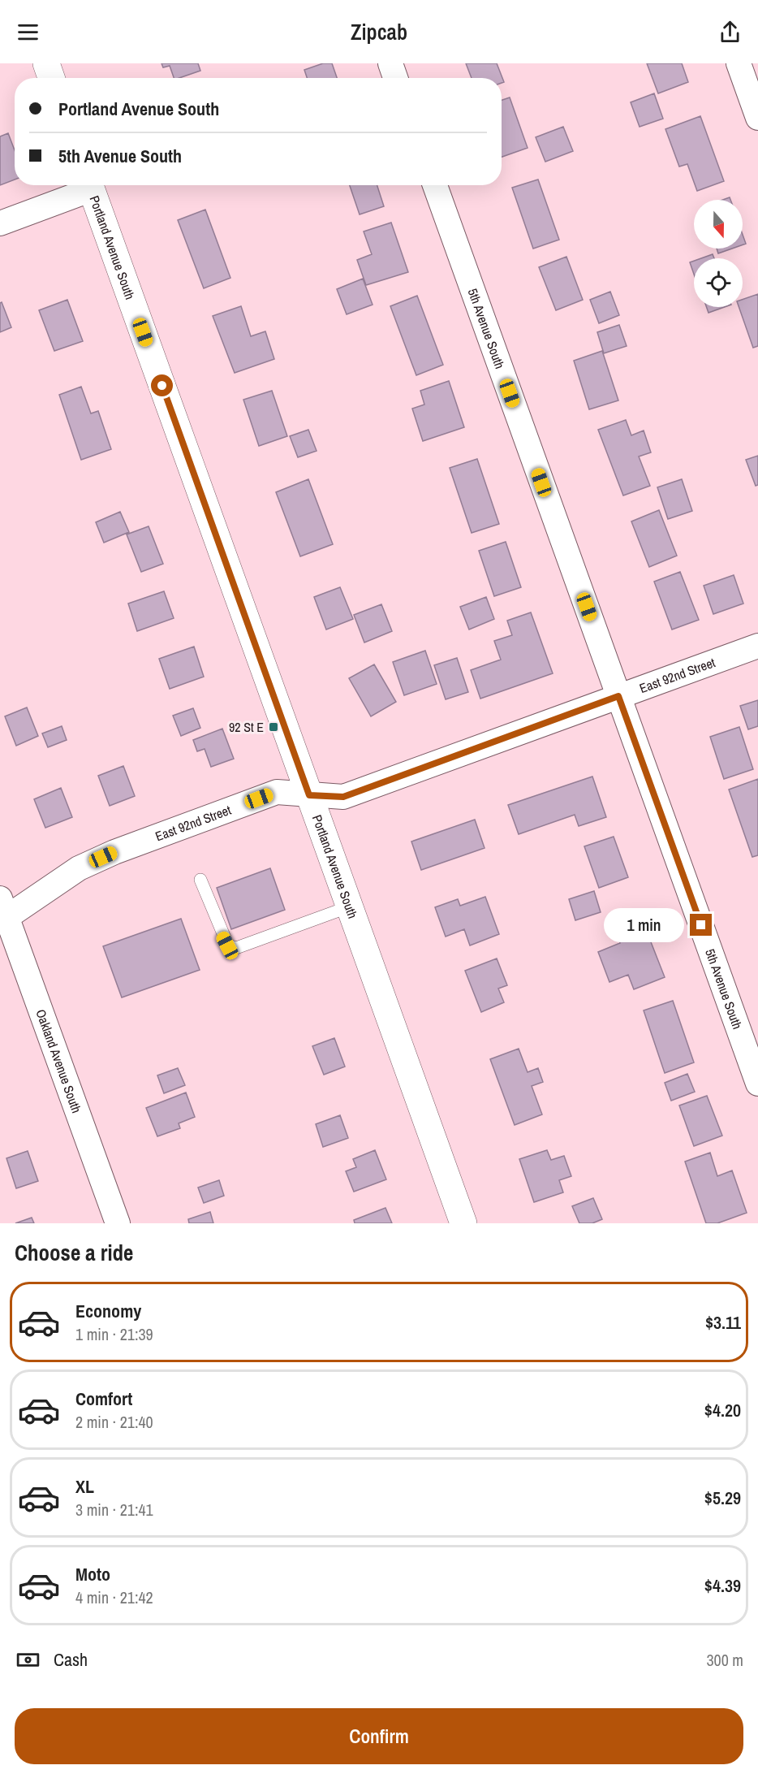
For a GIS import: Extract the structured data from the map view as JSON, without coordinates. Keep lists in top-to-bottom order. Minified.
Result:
{"streets":{"main road":["Portland Avenue South"],"street":["5th Avenue South","East 92nd Street","Oakland Avenue South"]},"crossings":[["Portland Avenue South","East 92nd Street"],["5th Avenue South","East 92nd Street"],["East 92nd Street","Oakland Avenue South"]],"places":{"transit":["92 St E"]},"north":"bottom","page":{"header":"Zipcab","banner":["Portland Avenue South","5th Avenue South"],"bubble":"1 min","heading":"Choose a ride","list":[{"name":"Economy","note":"1 min · 21:39","value":"$3.11"},{"name":"Comfort","note":"2 min · 21:40","value":"$4.20"},{"name":"XL","note":"3 min · 21:41","value":"$5.29"},{"name":"Moto","note":"4 min · 21:42","value":"$4.39"}],"pay":["Cash","300 m"],"buttons":"Confirm"}}
